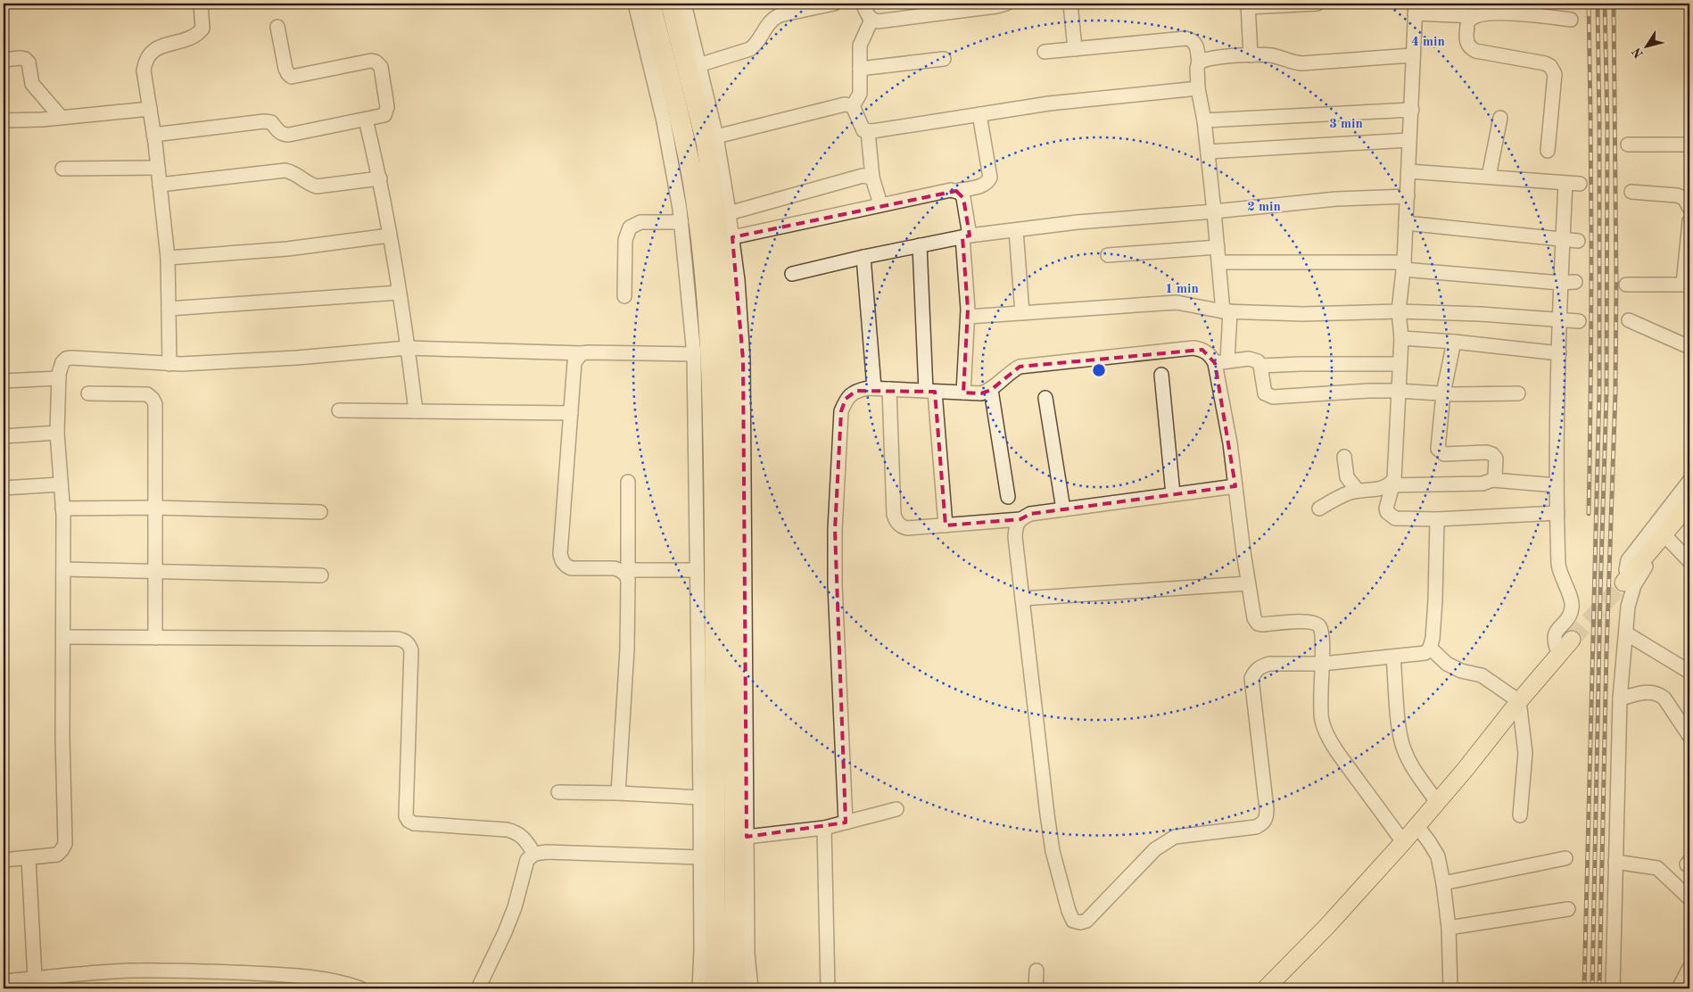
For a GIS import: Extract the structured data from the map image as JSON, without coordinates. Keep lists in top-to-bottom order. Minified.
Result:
{"north":"bottom left","rings":["4 min","3 min","2 min","1 min"]}
